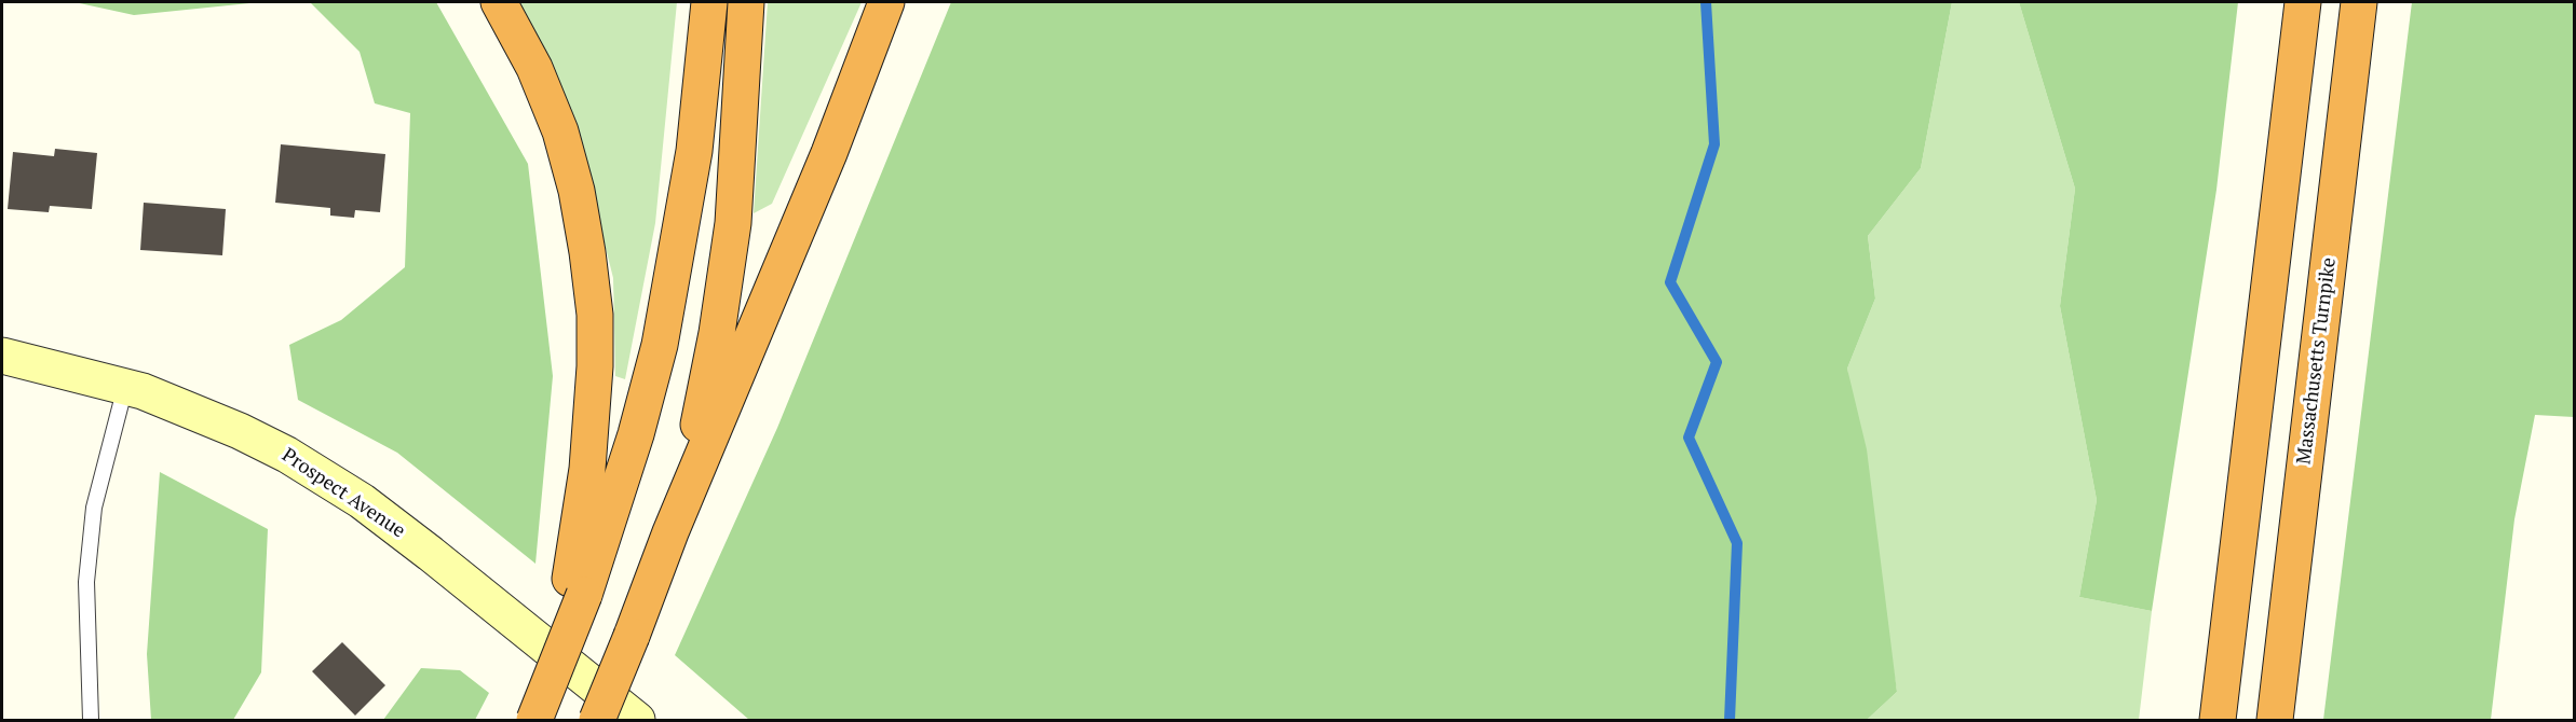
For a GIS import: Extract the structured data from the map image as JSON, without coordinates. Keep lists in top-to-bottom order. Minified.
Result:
{"streets":{"highway":["Massachusetts Turnpike"],"street":["Prospect Avenue"]}}
